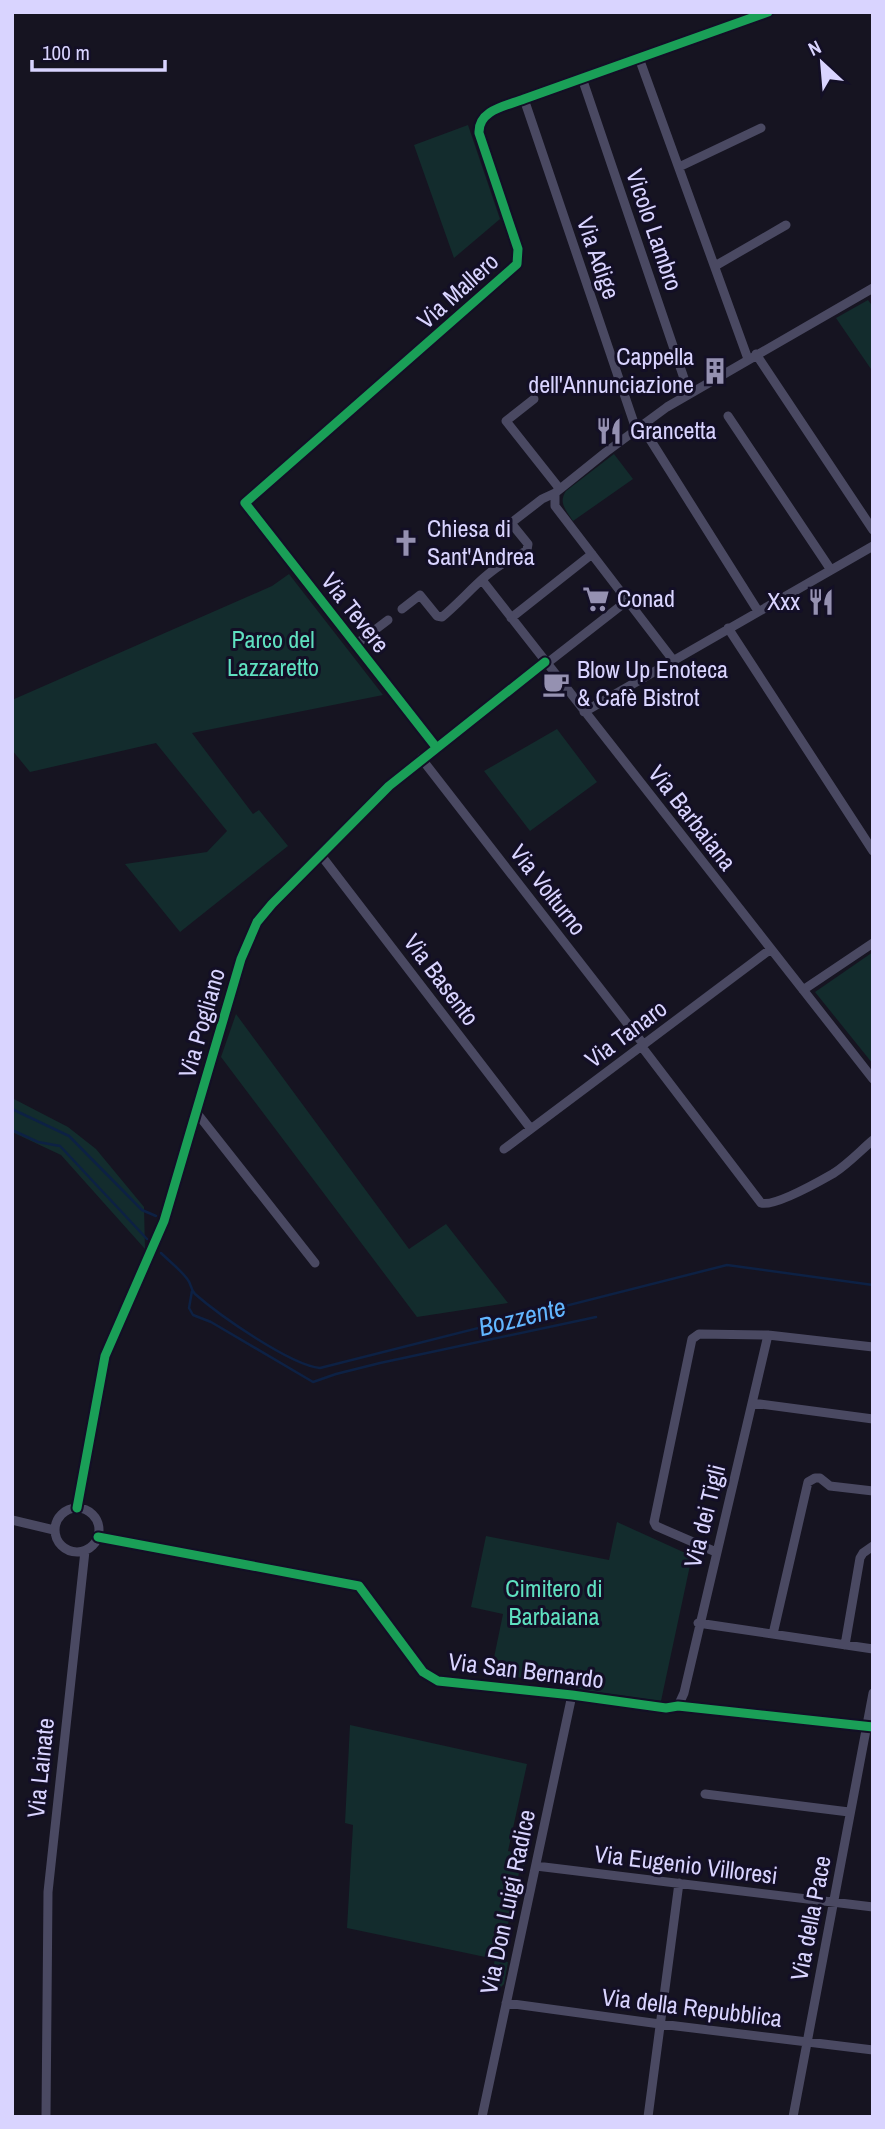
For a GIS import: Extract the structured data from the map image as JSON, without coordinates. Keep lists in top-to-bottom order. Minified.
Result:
{"streets":{"street":["Vicolo Lambro","Via Adige","Via Mallero","Via Tevere","Via Barbaiana","Via Volturno","Via Basento","Via Pogliano","Via Tanaro","Via dei Tigli","Via San Bernardo","Via Lainate","Via Eugenio Villoresi","Via Don Luigi Radice","Via della Pace","Via della Repubblica"]},"crossings":[["Vicolo Lambro","Via Mallero"],["Via Adige","Via Mallero"],["Via Mallero","Via Tevere"],["Via Tevere","Via Pogliano"],["Via Barbaiana","Via Pogliano"],["Via Barbaiana","Via Tanaro"],["Via Volturno","Via Pogliano"],["Via Volturno","Via Tanaro"],["Via Basento","Via Pogliano"],["Via Basento","Via Tanaro"],["Via Pogliano","Via San Bernardo"],["Via Pogliano","Via Lainate"],["Via dei Tigli","Via San Bernardo"],["Via San Bernardo","Via Lainate"],["Via San Bernardo","Via Don Luigi Radice"],["Via San Bernardo","Via della Pace"],["Via Eugenio Villoresi","Via Don Luigi Radice"],["Via Eugenio Villoresi","Via della Pace"],["Via Don Luigi Radice","Via della Repubblica"],["Via della Pace","Via della Repubblica"]],"water":["Bozzente"],"parks":["Parco del Lazzaretto","Cimitero di Barbaiana"],"places":{"building":["Cappella dell'Annunciazione"],"restaurant":["Grancetta","Xxx"],"church":["Chiesa di Sant'Andrea"],"supermarket":["Conad"],"cafe":["Blow Up Enoteca & Cafè Bistrot"]},"scale_bar":"100 m","north":"top left"}
